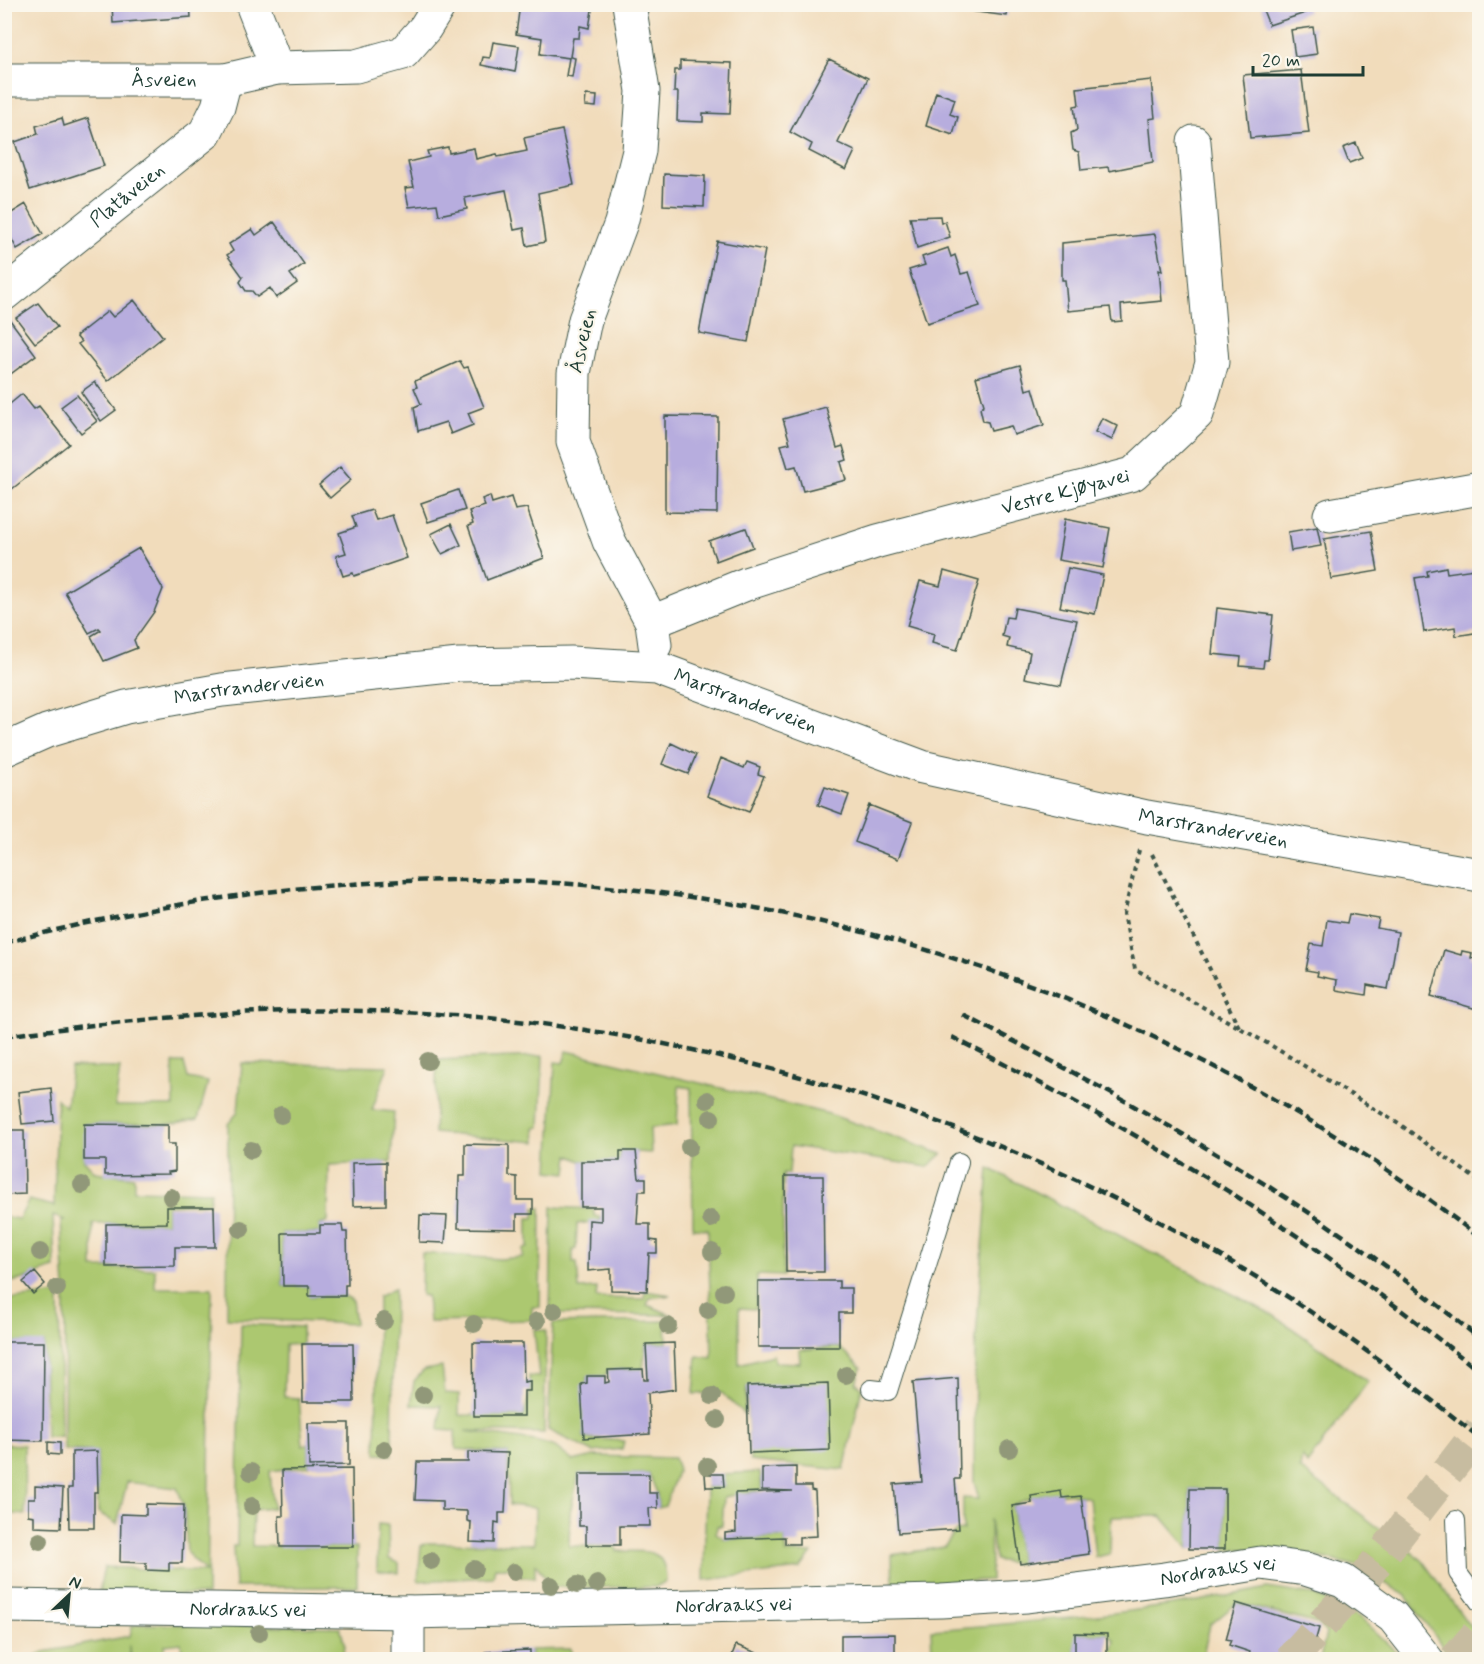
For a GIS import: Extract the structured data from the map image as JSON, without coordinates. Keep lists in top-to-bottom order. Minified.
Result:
{"streets":{"street":["Åsveien","Platåveien","Vestre Kjøyavei","Marstranderveien","Nordraaks vei"]},"crossings":[["Åsveien","Platåveien"],["Åsveien","Vestre Kjøyavei"],["Åsveien","Marstranderveien"]],"scale_bar":"20 m","north":"top right"}
